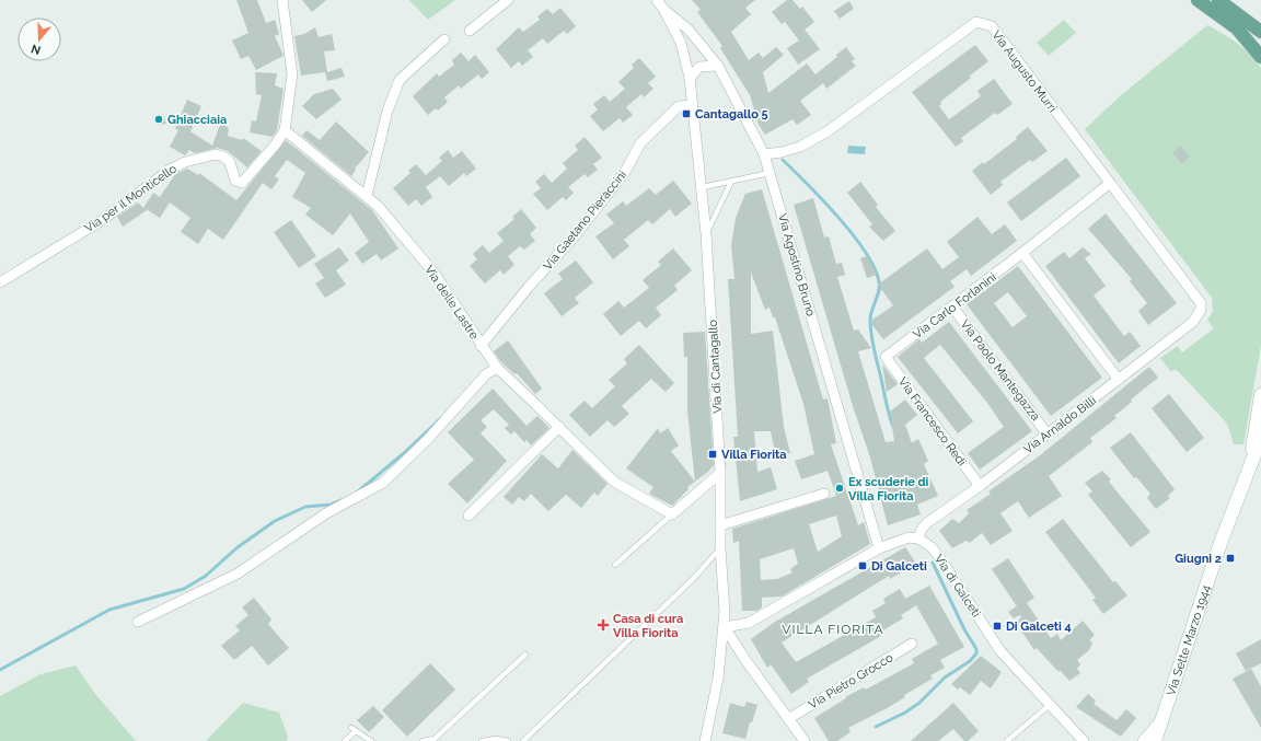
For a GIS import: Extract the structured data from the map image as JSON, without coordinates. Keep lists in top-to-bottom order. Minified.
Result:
{"streets":{"street":["Via Augusto Murri","Via per il Monticello","Via Gaetano Pieraccini","Via Agostino Bruno","Via delle Lastre","Via Carlo Forlanini","Via di Cantagallo","Via Paolo Mantegazza","Via Francesco Redi","Via Arnaldo Billi","Via di Galceti","Via Sette Marzo 1944","Via Pietro Grocco"]},"crossings":[["Via Augusto Murri","Via Agostino Bruno"],["Via Augusto Murri","Via Carlo Forlanini"],["Via Augusto Murri","Via Arnaldo Billi"],["Via per il Monticello","Via delle Lastre"],["Via Gaetano Pieraccini","Via delle Lastre"],["Via Gaetano Pieraccini","Via di Cantagallo"],["Via Agostino Bruno","Via di Cantagallo"],["Via Carlo Forlanini","Via Paolo Mantegazza"],["Via Carlo Forlanini","Via Francesco Redi"],["Via Paolo Mantegazza","Via Arnaldo Billi"],["Via Francesco Redi","Via Arnaldo Billi"],["Via Arnaldo Billi","Via di Galceti"]],"districts":["VILLA FIORITA"],"places":{"transit":["Cantagallo 5","Villa Fiorita","Giugni 2","Di Galceti","Di Galceti 4"],"other":["Ghiacciaia","Ex scuderie di Villa Fiorita"],"health":["Casa di cura Villa Fiorita"]},"north":"bottom"}
